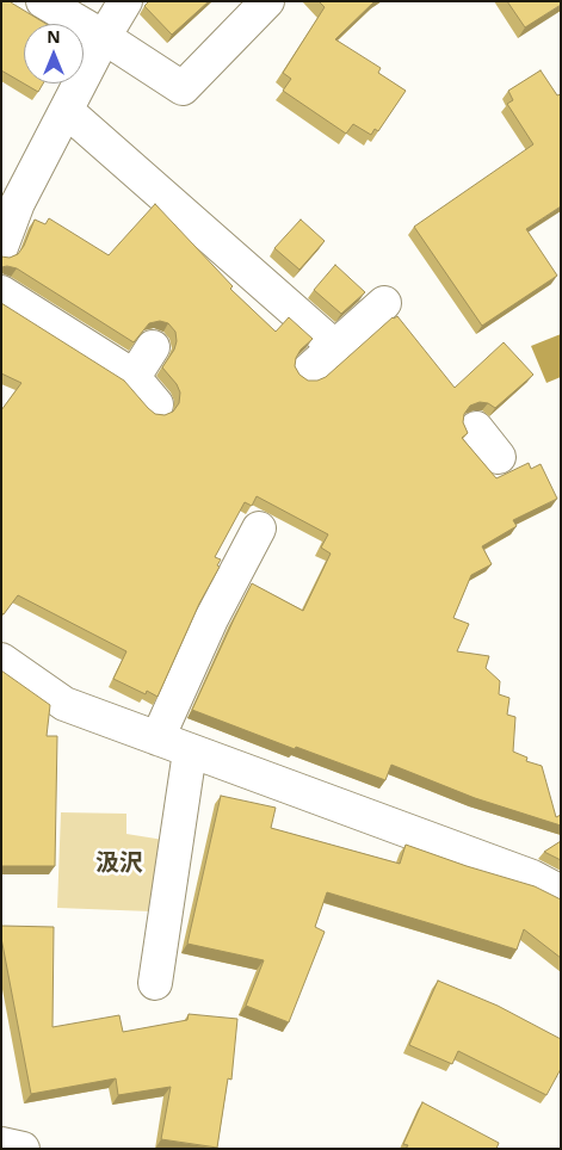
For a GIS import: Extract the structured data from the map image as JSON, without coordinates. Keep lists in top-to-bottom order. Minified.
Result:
{"districts":["汲沢"],"north":"top"}
